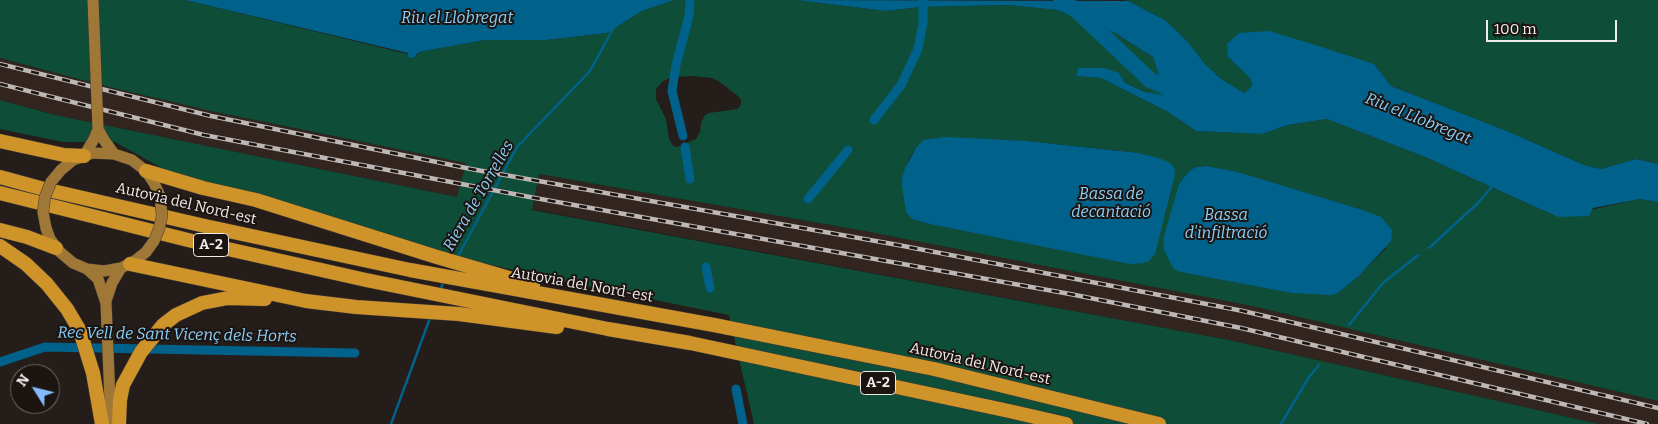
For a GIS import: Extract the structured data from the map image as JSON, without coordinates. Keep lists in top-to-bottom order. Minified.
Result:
{"streets":{"highway":["Autovia del Nord-est","A-2"]},"water":["Riu el Llobregat","Bassa de decantació","Riera de Torrelles","Bassa d'infiltració","Rec Vell de Sant Vicenç dels Horts"],"scale_bar":"100 m","north":"top left"}
